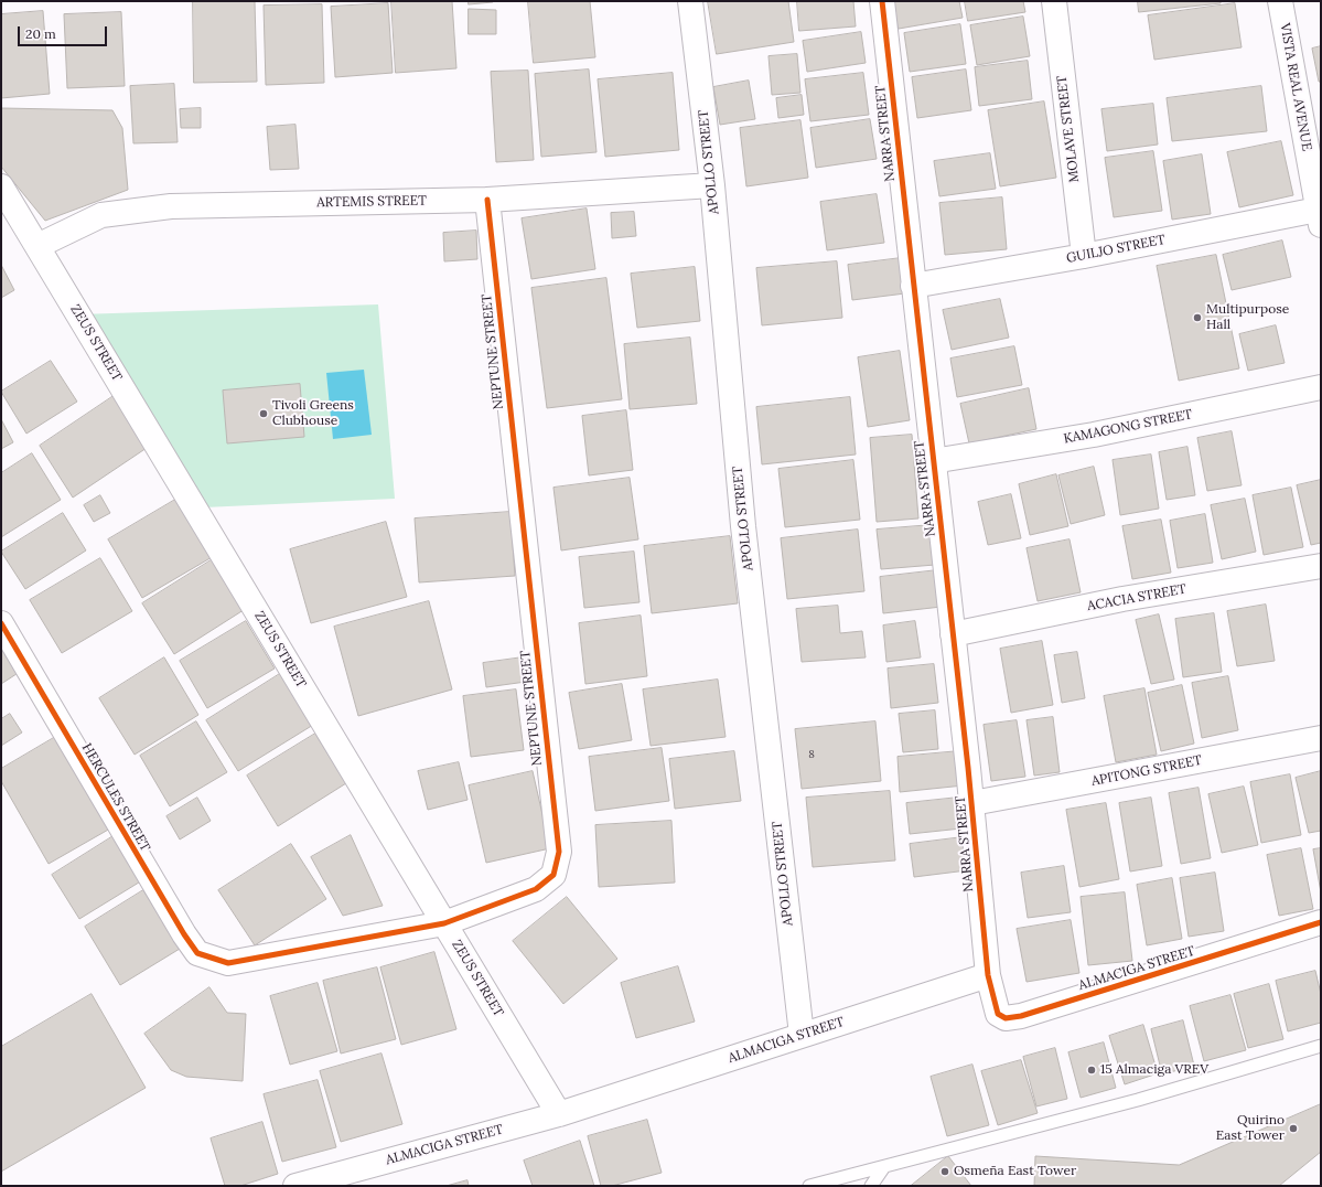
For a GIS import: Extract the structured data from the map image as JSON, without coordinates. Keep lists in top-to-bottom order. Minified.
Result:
{"streets":{"street":["VISTA REAL AVENUE","MOLAVE STREET","NARRA STREET","APOLLO STREET","ARTEMIS STREET","GUILJO STREET","ZEUS STREET","NEPTUNE STREET","KAMAGONG STREET","ACACIA STREET","APITONG STREET","HERCULES STREET","ALMACIGA STREET"]},"crossings":[["VISTA REAL AVENUE","GUILJO STREET"],["MOLAVE STREET","GUILJO STREET"],["NARRA STREET","GUILJO STREET"],["NARRA STREET","KAMAGONG STREET"],["NARRA STREET","ACACIA STREET"],["NARRA STREET","APITONG STREET"],["NARRA STREET","ALMACIGA STREET"],["APOLLO STREET","ARTEMIS STREET"],["APOLLO STREET","ALMACIGA STREET"],["ARTEMIS STREET","ZEUS STREET"],["ARTEMIS STREET","NEPTUNE STREET"],["ZEUS STREET","NEPTUNE STREET"],["ZEUS STREET","ALMACIGA STREET"],["NEPTUNE STREET","HERCULES STREET"]],"places":["Multipurpose Hall","Tivoli Greens Clubhouse","15 Almaciga VREV","Quirino East Tower","Osmeña East Tower"],"house_numbers":["8"],"scale_bar":"20 m"}
